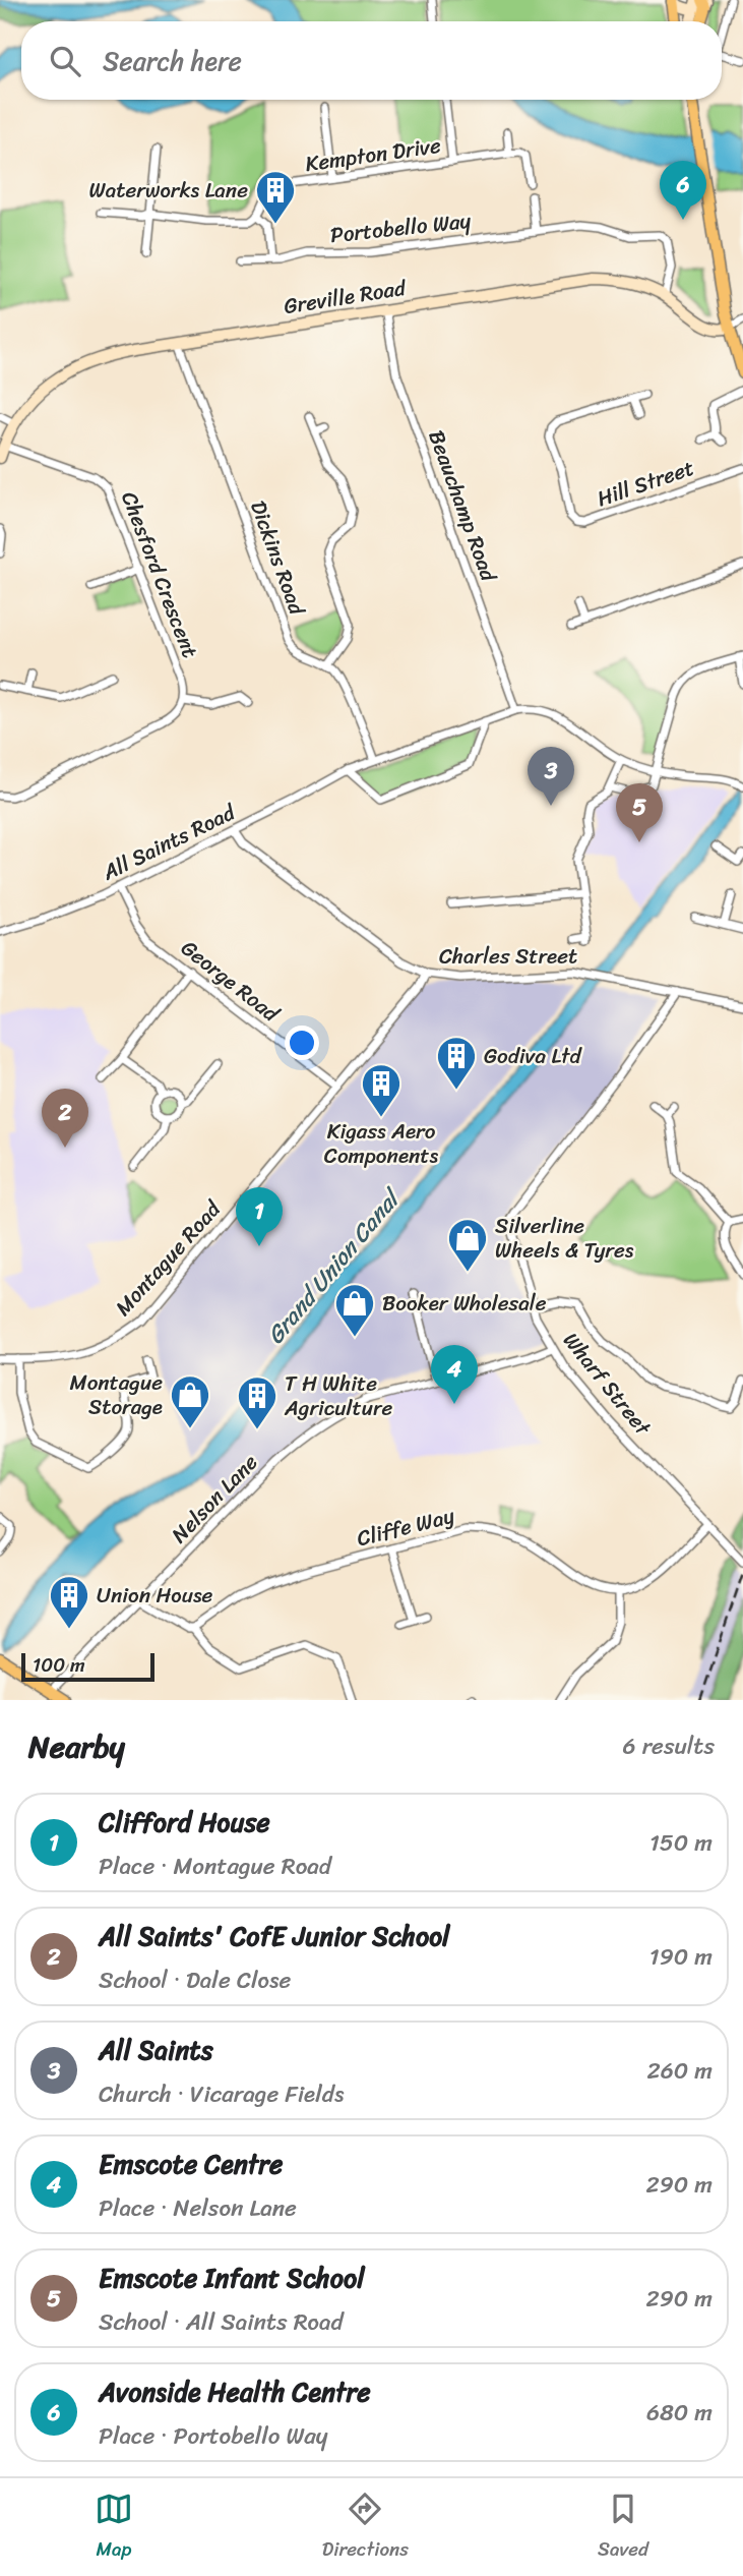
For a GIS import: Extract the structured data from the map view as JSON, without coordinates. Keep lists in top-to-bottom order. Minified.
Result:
{"streets":{"street":["Kempton Drive","Portobello Way","Greville Road","Hill Street","Beauchamp Road","Dickins Road","Chesford Crescent","All Saints Road","Charles Street","George Road","Montague Road","Wharf Street","Nelson Lane","Cliffe Way"]},"crossings":[["Portobello Way","Greville Road"],["Greville Road","Beauchamp Road"],["Greville Road","Dickins Road"],["Greville Road","Chesford Crescent"],["Beauchamp Road","All Saints Road"],["All Saints Road","Charles Street"],["All Saints Road","George Road"],["Charles Street","Montague Road"],["Charles Street","Wharf Street"],["George Road","Montague Road"],["Wharf Street","Nelson Lane"]],"water":["Grand Union Canal"],"places":{"building":["Waterworks Lane","Godiva Ltd","Kigass Aero Components","T H White Agriculture","Union House"],"shop":["Silverline Wheels & Tyres","Booker Wholesale","Montague Storage"]},"scale_bar":"100 m","page":{"search":"Search here","pins":["6","3","5","2","1","4"],"scale":"100 m","heading":["Nearby","6 results"],"list":[{"mark":"1","name":"Clifford House","note":"Place · Montague Road","value":"150 m"},{"mark":"2","name":"All Saints' CofE Junior School","note":"School · Dale Close","value":"190 m"},{"mark":"3","name":"All Saints","note":"Church · Vicarage Fields","value":"260 m"},{"mark":"4","name":"Emscote Centre","note":"Place · Nelson Lane","value":"290 m"},{"mark":"5","name":"Emscote Infant School","note":"School · All Saints Road","value":"290 m"},{"mark":"6","name":"Avonside Health Centre","note":"Place · Portobello Way","value":"680 m"}],"nav":["Map","Directions","Saved"]}}
